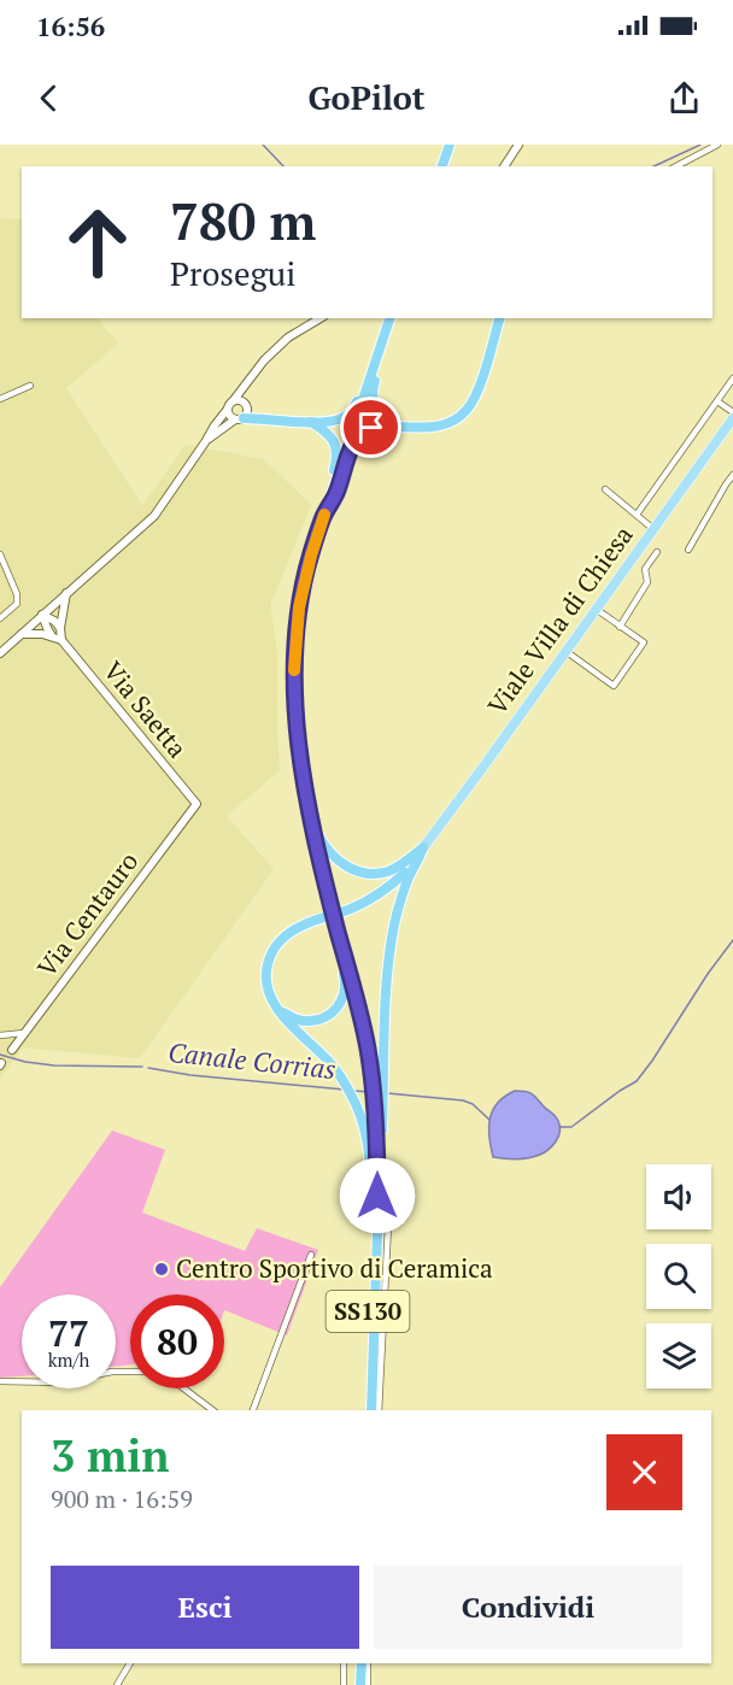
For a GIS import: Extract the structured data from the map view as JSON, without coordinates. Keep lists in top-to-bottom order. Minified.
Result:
{"streets":{"highway":["SS130"],"main road":["Viale Villa di Chiesa"],"street":["Via Saetta","Via Centauro"]},"crossings":[["Via Saetta","Via Centauro"]],"water":["Canale Corrias"],"places":["Centro Sportivo di Ceramica"],"page":{"status":"16:56","header":"GoPilot","turn":["780 m","Prosegui"],"speed":"77 km/h","limit":"80","heading":["3 min","900 m · 16:59"],"buttons":["Esci","Condividi"]}}
